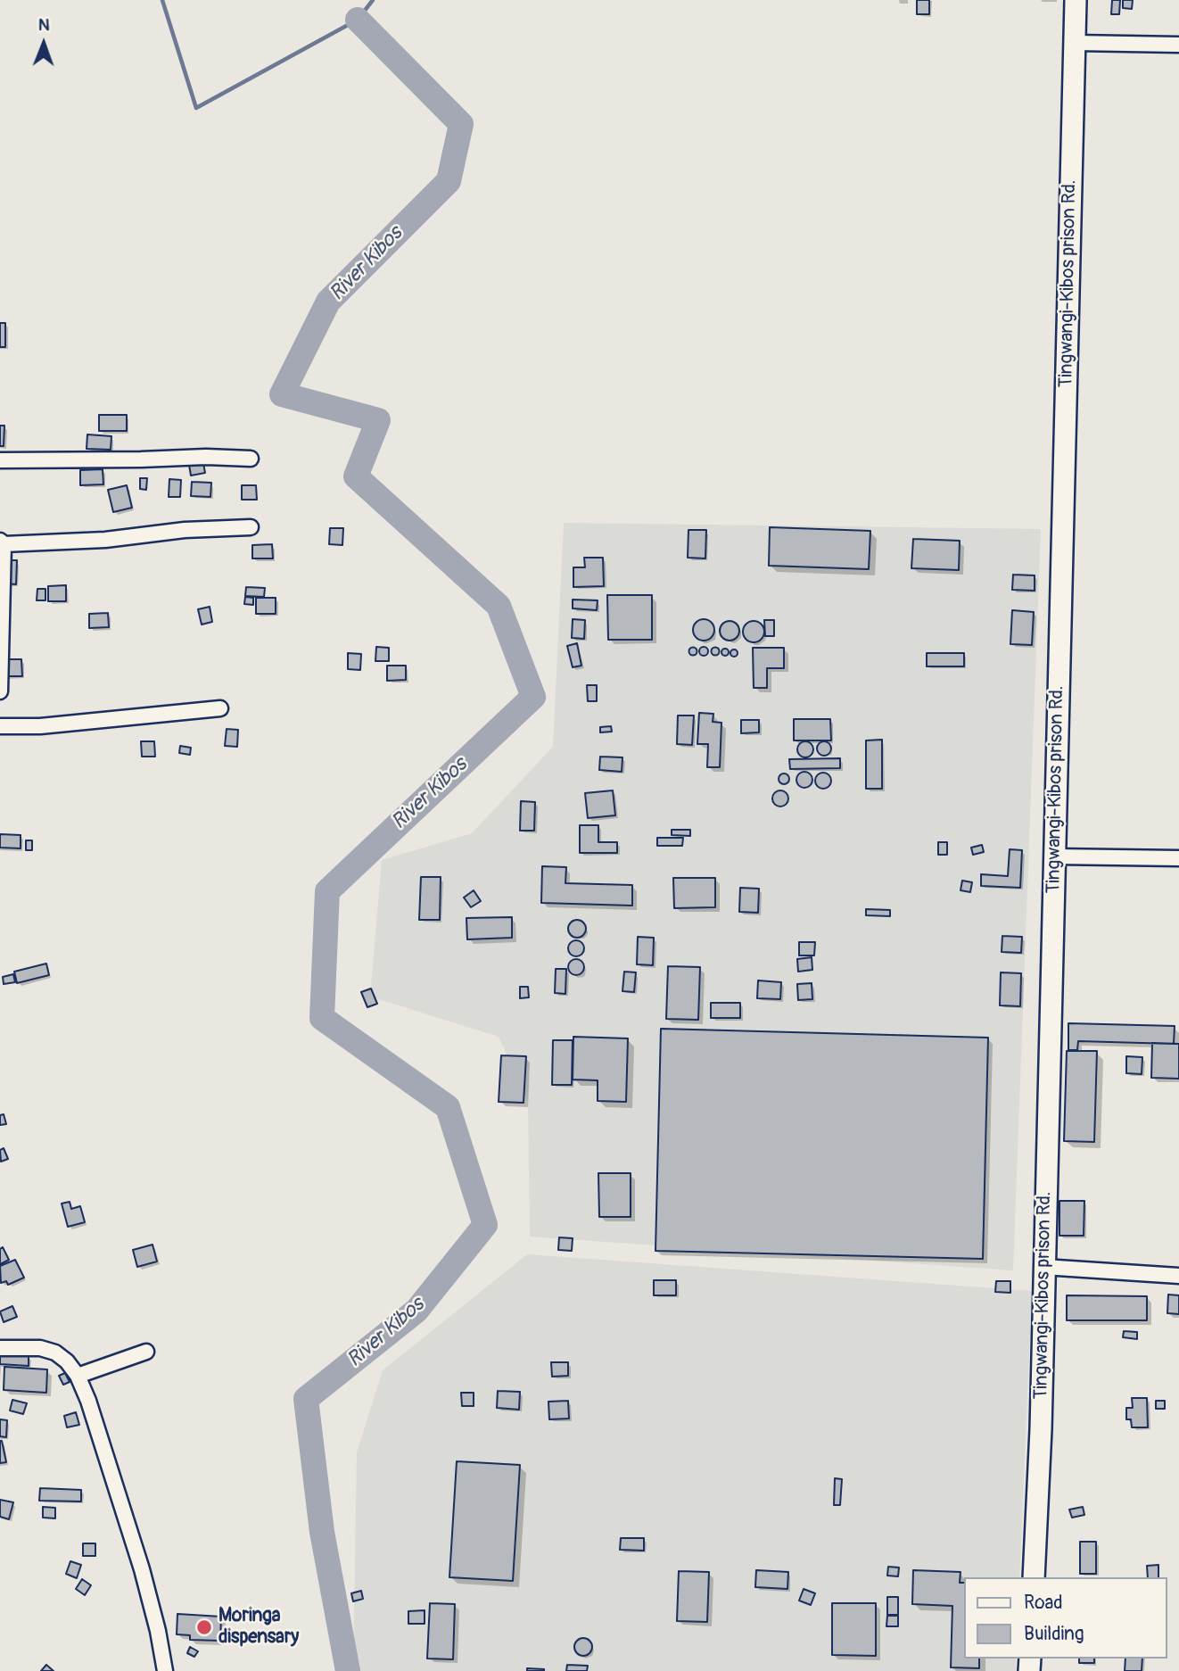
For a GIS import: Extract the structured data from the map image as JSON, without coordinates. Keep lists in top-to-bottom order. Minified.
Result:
{"streets":{"street":["Tingwangi-Kibos prison Rd."]},"water":["River Kibos"],"places":["Moringa dispensary"],"legend":["Road","Building"],"north":"top"}
